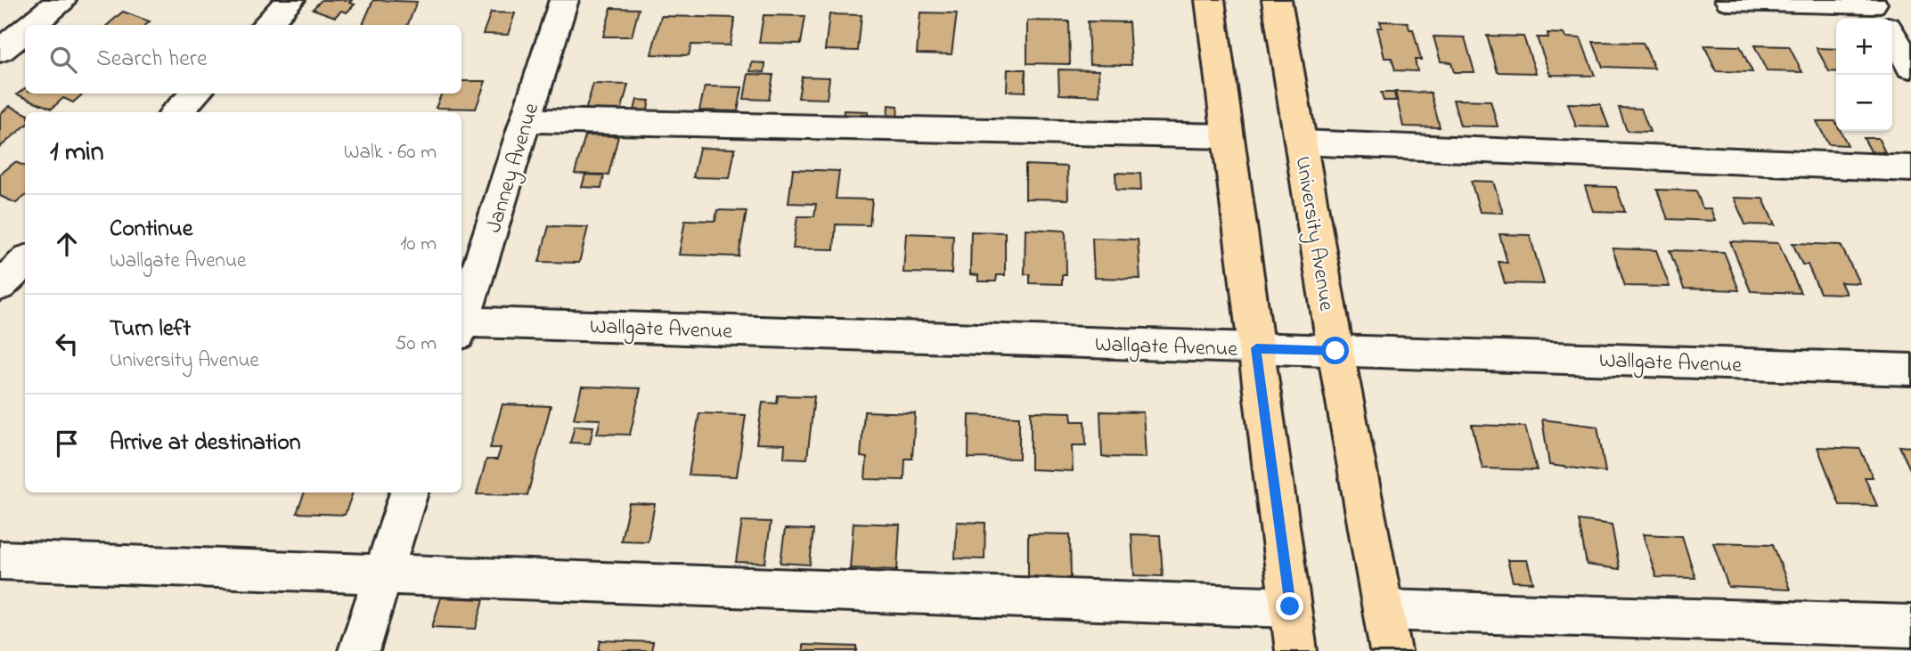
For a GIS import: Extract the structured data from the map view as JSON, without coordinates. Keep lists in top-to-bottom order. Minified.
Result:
{"streets":{"main road":["University Avenue"],"street":["Janney Avenue","Wallgate Avenue"]},"crossings":[["University Avenue","Wallgate Avenue"]],"page":{"map_buttons":["+","−"],"search":"Search here","heading":["1 min","Walk · 60 m"],"list":[["Continue","Wallgate Avenue","10 m"],["Turn left","University Avenue","50 m"],"Arrive at destination"]}}
